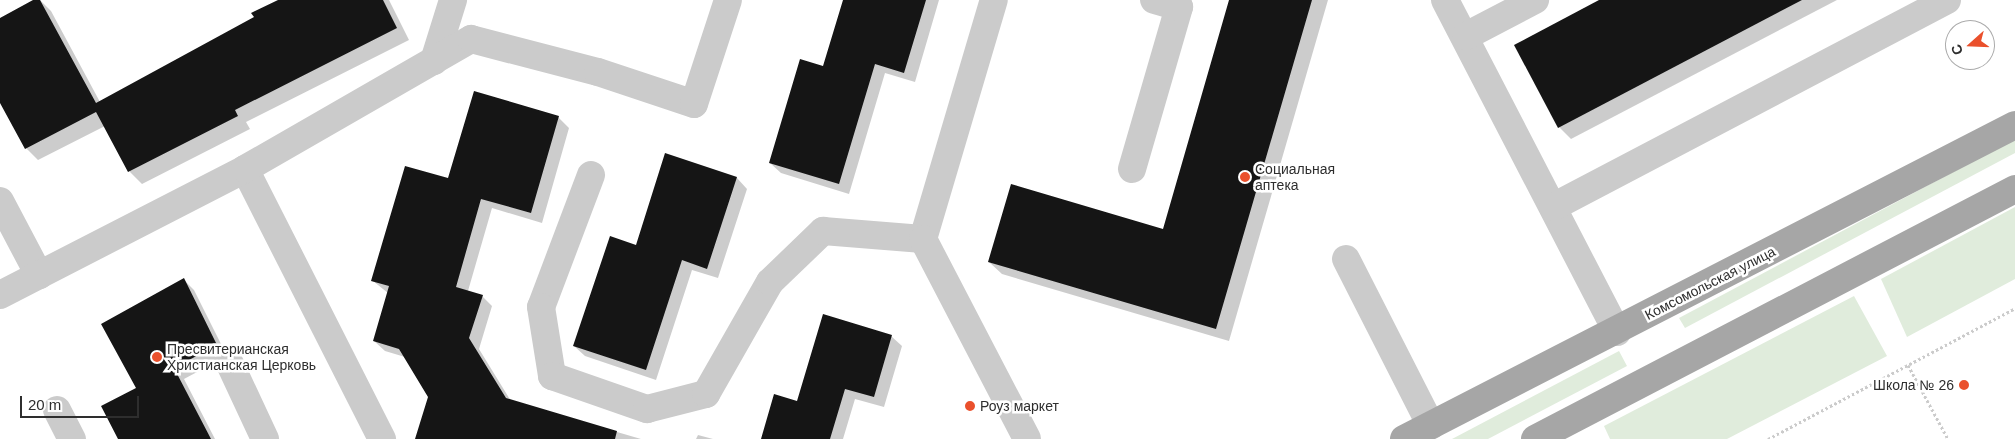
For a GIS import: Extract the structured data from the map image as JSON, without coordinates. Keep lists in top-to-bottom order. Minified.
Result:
{"streets":{"main road":["Комсомольская улица"]},"places":["Социальная аптека","Пресвитерианская Христианская Церковь","Школа № 26","Роуз маркет"],"scale_bar":"20 m","north":"left"}
